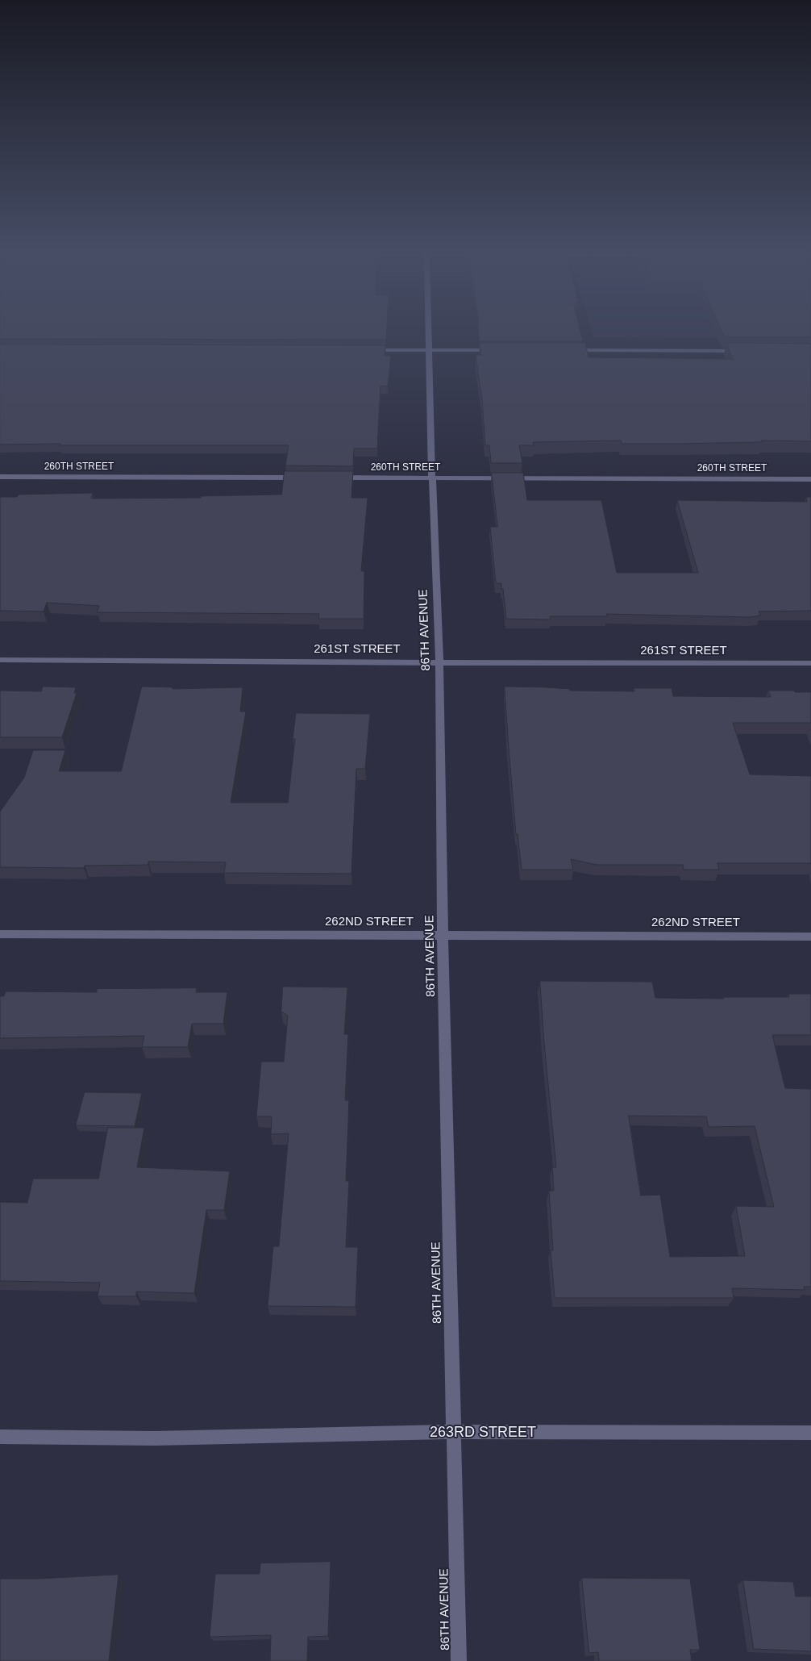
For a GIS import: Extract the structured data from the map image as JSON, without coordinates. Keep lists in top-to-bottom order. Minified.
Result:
{"streets":{"street":["260TH STREET","86TH AVENUE","261ST STREET","262ND STREET","263RD STREET"]},"crossings":[["260TH STREET","86TH AVENUE"],["86TH AVENUE","261ST STREET"],["86TH AVENUE","262ND STREET"],["86TH AVENUE","263RD STREET"]]}
